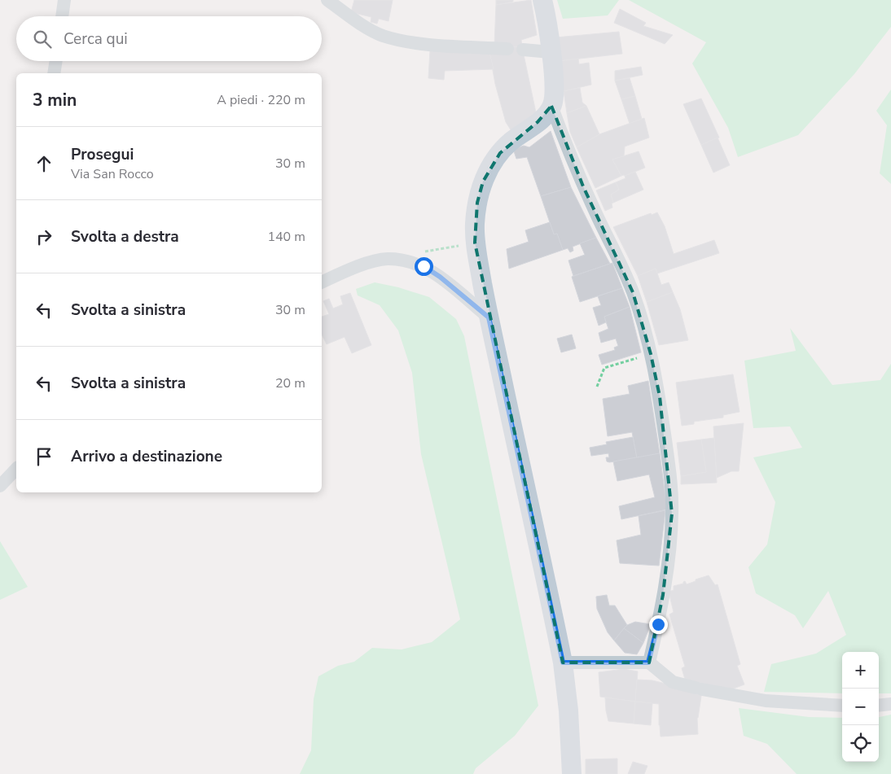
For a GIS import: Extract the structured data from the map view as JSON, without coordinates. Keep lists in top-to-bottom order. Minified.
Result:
{"page":{"search":"Cerca qui","heading":["3 min","A piedi · 220 m"],"list":[["Prosegui","Via San Rocco","30 m"],["Svolta a destra","140 m"],["Svolta a sinistra","30 m"],["Svolta a sinistra","20 m"],"Arrivo a destinazione"],"map_buttons":["+","−"]}}
